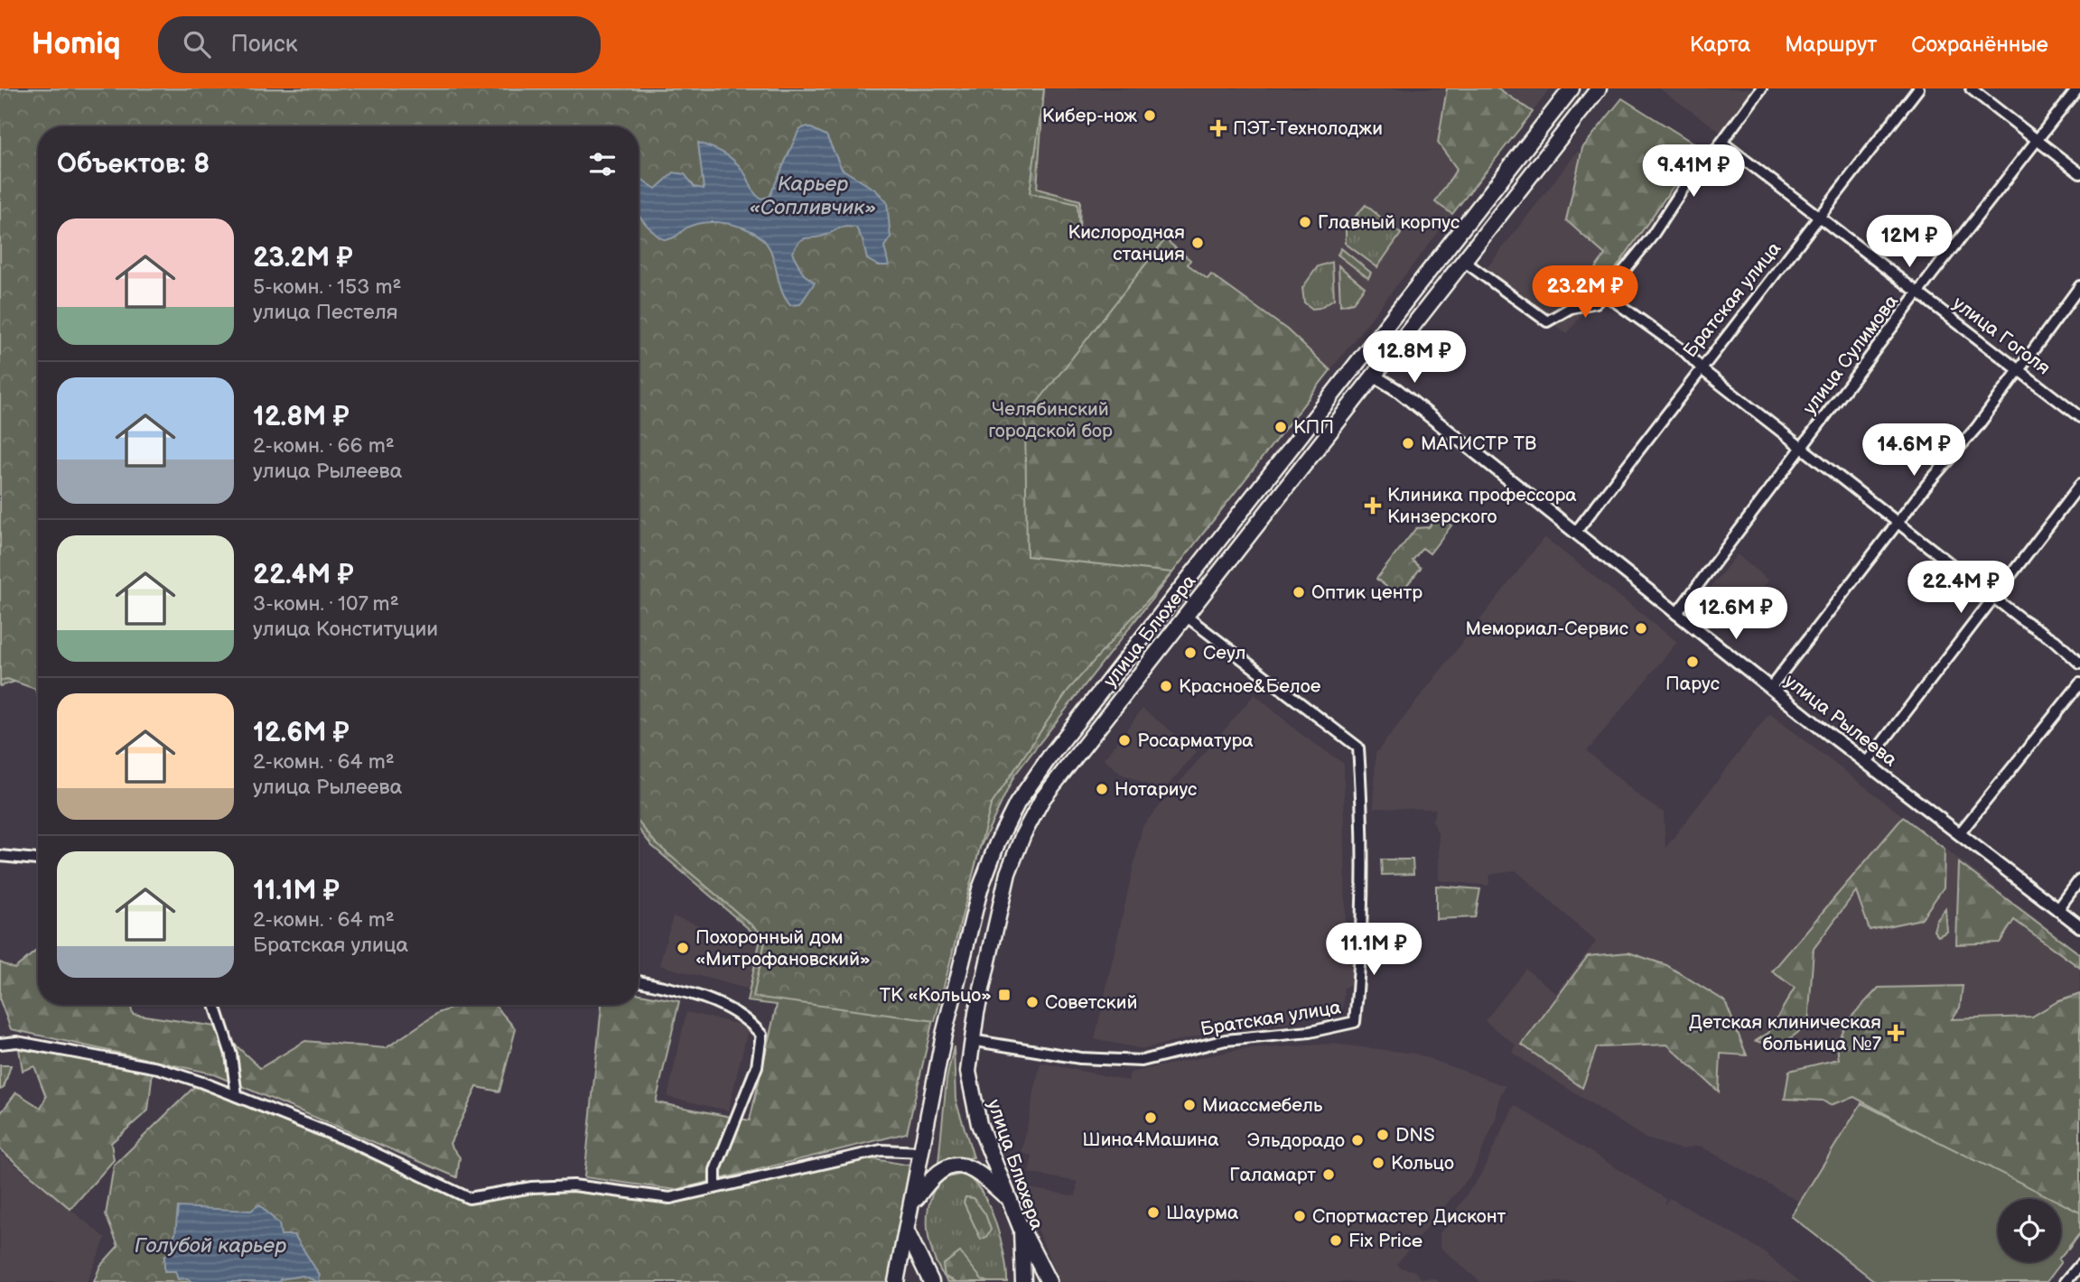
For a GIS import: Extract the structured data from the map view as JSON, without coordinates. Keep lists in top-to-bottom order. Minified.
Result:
{"streets":{"main road":["улица Блюхера"],"street":["Братская улица","улица Гоголя","улица Сулимова","улица Рылеева"]},"crossings":[["Братская улица","улица Гоголя"],["Братская улица","улица Блюхера"],["Братская улица","улица Рылеева"],["улица Гоголя","улица Сулимова"],["улица Сулимова","улица Рылеева"],["улица Блюхера","улица Рылеева"]],"water":["Карьер «Сопливчик»","Голубой карьер"],"parks":["Челябинский городской бор"],"places":{"other":["Кибер-нож","Главный корпус","Кислородная станция","КПП","МАГИСТР ТВ","Оптик центр","Мемориал-Сервис","Сеул","Парус","Красное&Белое","Росарматура","Нотариус","Похоронный дом «Митрофановский»","Советский","Миассмебель","Шина4Машина","DNS","Эльдорадо","Кольцо","Галамарт","Шаурма","Спортмастер Дисконт","Fix Price"],"health":["ПЭТ-Технолоджи","Клиника профессора Кинзерского","Детская клиническая больница №7"],"transit":["ТК «Кольцо»"]},"page":{"header":"Homiq","search":"Поиск","nav":["Карта","Маршрут","Сохранённые"],"heading":"Объектов: 8","price":["9.41M ₽","12M ₽","23.2M ₽","12.8M ₽","14.6M ₽","22.4M ₽","12.6M ₽","11.1M ₽"],"list":[{"name":"23.2M ₽","note":"5-комн. · 153 m² · улица Пестеля"},{"name":"12.8M ₽","note":"2-комн. · 66 m² · улица Рылеева"},{"name":"22.4M ₽","note":"3-комн. · 107 m² · улица Конституции"},{"name":"12.6M ₽","note":"2-комн. · 64 m² · улица Рылеева"},{"name":"11.1M ₽","note":"2-комн. · 64 m² · Братская улица"}]}}
